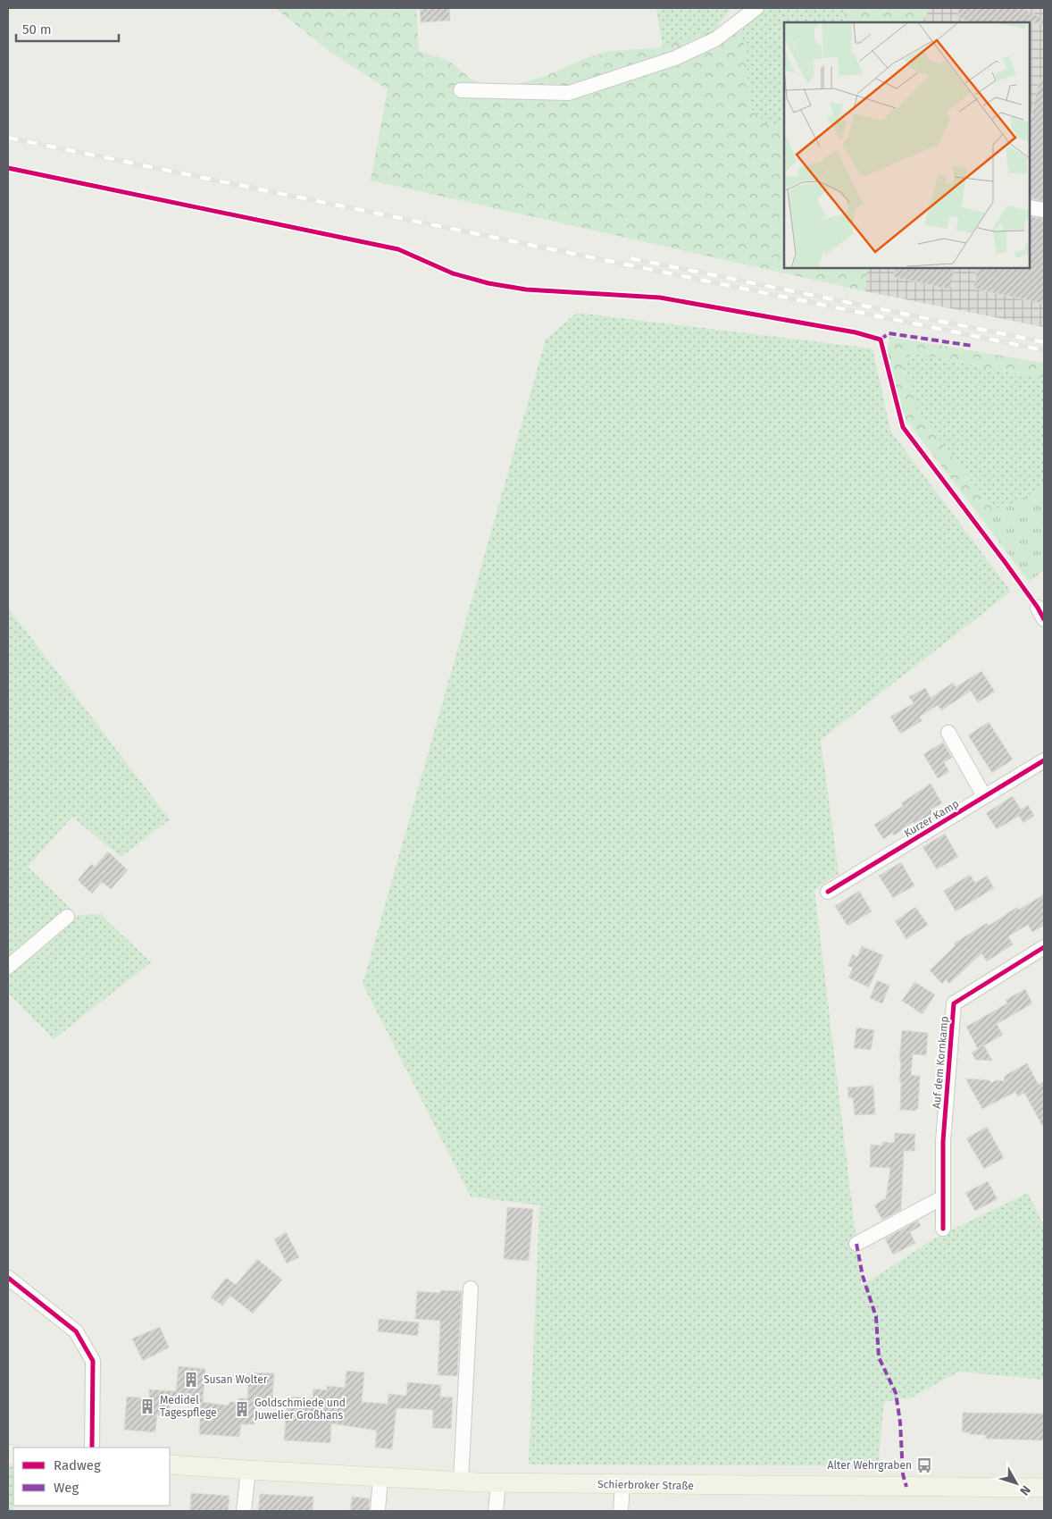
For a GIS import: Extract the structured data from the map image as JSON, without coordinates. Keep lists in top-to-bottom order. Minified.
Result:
{"streets":{"main road":["Schierbroker Straße"],"street":["Kurzer Kamp","Auf dem Kornkamp"]},"places":{"building":["Susan Wolter","Medidel Tagespflege","Goldschmiede und Juwelier Großhans"],"bus stop":["Alter Wehrgraben"]},"legend":["Radweg","Weg"],"scale_bar":"50 m","north":"bottom right"}
